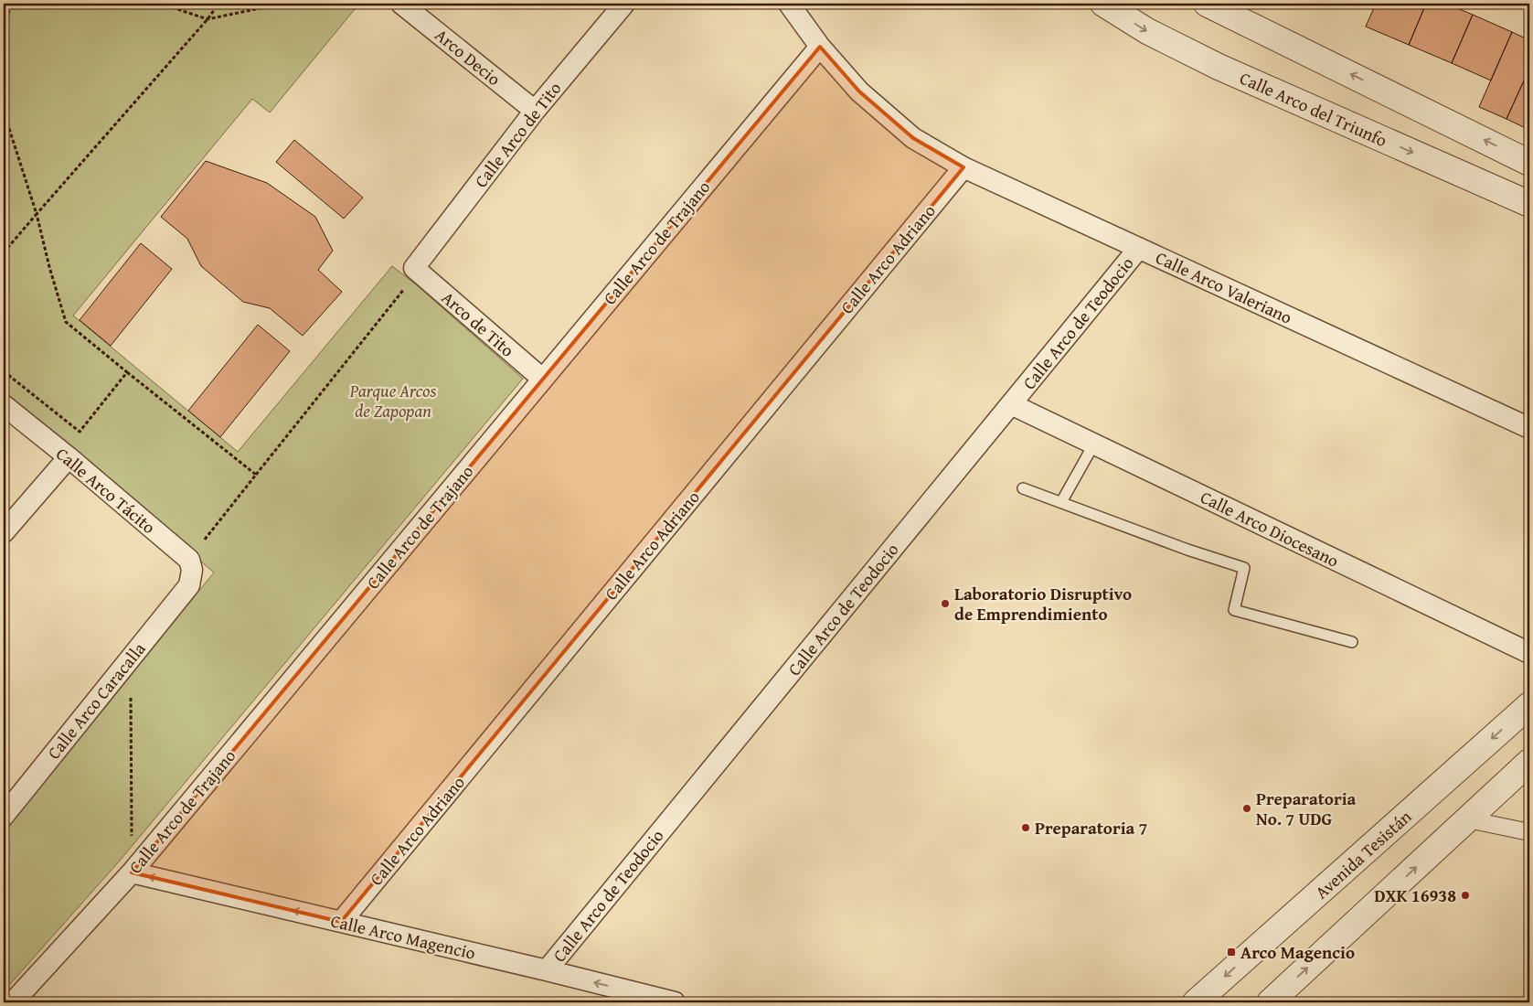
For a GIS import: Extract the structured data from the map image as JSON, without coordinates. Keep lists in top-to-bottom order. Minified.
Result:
{"streets":{"street":["Arco Decio","Calle Arco del Triunfo","Calle Arco de Tito","Calle Arco de Trajano","Calle Arco Adriano","Calle Arco Valeriano","Calle Arco de Teodocio","Arco de Tito","Calle Arco Tácito","Calle Arco Diocesano","Calle Arco Caracalla","Avenida Tesistán","Calle Arco Magencio"]},"crossings":[["Arco Decio","Calle Arco de Tito"],["Calle Arco de Tito","Arco de Tito"],["Calle Arco de Trajano","Calle Arco Valeriano"],["Calle Arco de Trajano","Arco de Tito"],["Calle Arco de Trajano","Calle Arco Magencio"],["Calle Arco Adriano","Calle Arco Valeriano"],["Calle Arco Adriano","Calle Arco Magencio"],["Calle Arco Valeriano","Calle Arco de Teodocio"],["Calle Arco de Teodocio","Calle Arco Diocesano"],["Calle Arco de Teodocio","Calle Arco Magencio"],["Calle Arco Tácito","Calle Arco Caracalla"]],"one_way":["Calle Arco Magencio"],"parks":["Parque Arcos de Zapopan"],"places":{"other":["Laboratorio Disruptivo de Emprendimiento","Preparatoria No. 7 UDG","Preparatoria 7","DXK 16938"],"transit":["Arco Magencio"]}}
